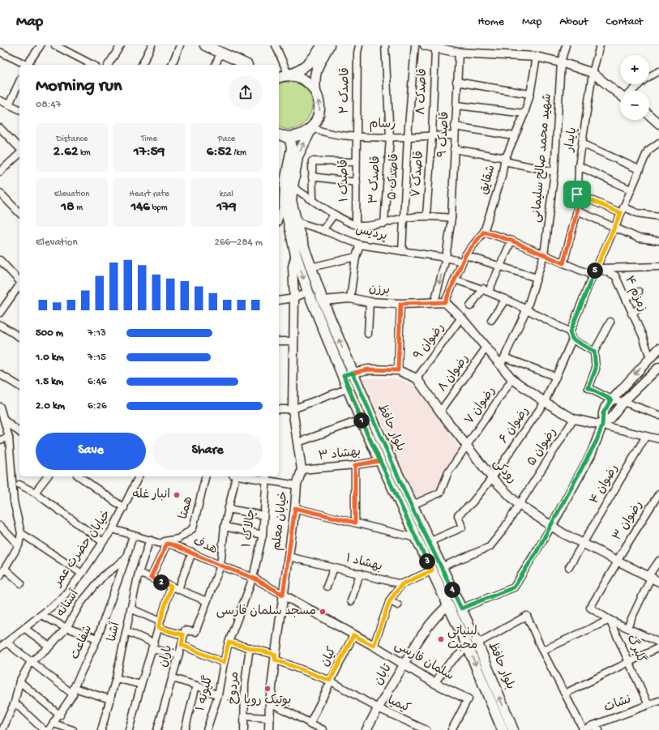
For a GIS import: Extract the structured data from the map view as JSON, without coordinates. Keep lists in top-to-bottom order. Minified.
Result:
{"streets":{"main road":["بلوار حافظ"],"street":["قاصدک ۲","قاصدک ۸","رسام","قاصدک ۹","پایدار","شهید محمد صالح سلیمانی","قاصدک ۷","قاصدک ۵","قاصدک ۳","شقایق","قاصدک ۱","پردیس","برزن","زمزم ۴","رضوان ۹","رضوان ۸","رضوان ۷","رضوان ۶","رضوان ۵","بهشاد ۳","رودکی","رضوان ۴","همتا","خیابان معلم","رضوان ۳","چالاک ۱","هدف","خیابان حضرت عمر","بهشاد ۱","آستانه","آشنا","شفاعت","گلبرگ","باران","کیان","سلمان فارسی","تابان","مردوخ","گلپونه ۱","نشات","کیمیا"]},"crossings":[["قاصدک ۲","رسام"],["قاصدک ۲","قاصدک ۱"],["قاصدک ۸","رسام"],["قاصدک ۸","قاصدک ۷"],["رسام","قاصدک ۹"],["رسام","قاصدک ۷"],["رسام","قاصدک ۵"],["رسام","قاصدک ۳"],["رسام","قاصدک ۱"],["رسام","بلوار حافظ"],["قاصدک ۹","پردیس"],["قاصدک ۹","برزن"],["قاصدک ۵","پردیس"],["شقایق","پردیس"],["شقایق","برزن"],["پردیس","بلوار حافظ"],["برزن","بلوار حافظ"],["رضوان ۹","رودکی"],["رضوان ۸","رودکی"],["رضوان ۷","بلوار حافظ"],["رضوان ۷","رودکی"],["رضوان ۶","بلوار حافظ"],["رضوان ۶","رودکی"],["بلوار حافظ","رضوان ۵"],["بلوار حافظ","بهشاد ۳"],["بلوار حافظ","خیابان معلم"],["بلوار حافظ","تابان"],["رضوان ۵","رودکی"],["بهشاد ۳","خیابان معلم"],["رودکی","رضوان ۴"],["رودکی","رضوان ۳"],["همتا","هدف"],["خیابان معلم","هدف"],["خیابان معلم","بهشاد ۱"],["خیابان معلم","سلمان فارسی"],["خیابان معلم","کیمیا"],["رضوان ۳","گلبرگ"],["چالاک ۱","هدف"],["چالاک ۱","گلپونه ۱"],["چالاک ۱","کیمیا"],["هدف","خیابان حضرت عمر"],["هدف","آشنا"],["هدف","شفاعت"],["هدف","باران"],["هدف","سلمان فارسی"],["آستانه","شفاعت"],["گلبرگ","نشات"],["کیان","سلمان فارسی"],["کیان","کیمیا"],["سلمان فارسی","تابان"],["تابان","کیمیا"],["مردوخ","کیمیا"],["گلپونه ۱","کیمیا"]],"places":["انبار غله","مسجد سلمان فارسی","لبنیاتی محبت","بوتیک رویا"],"page":{"header":"Map","nav":["Home","Map","About","Contact"],"map_buttons":["+","−"],"heading":["Morning run","08:47"],"stats":[["Distance","2.62 km"],["Time","17:59"],["Pace","6:52 /km"],["Elevation","18 m"],["Heart rate","146 bpm"],["kcal","179"]],"chart":["Elevation","266–284 m"],"pins":["5","1","3","2","4"],"list":[{"name":"500 m","note":"7:13"},{"name":"1.0 km","note":"7:15"},{"name":"1.5 km","note":"6:46"},{"name":"2.0 km","note":"6:26"}],"buttons":["Save","Share"]}}
